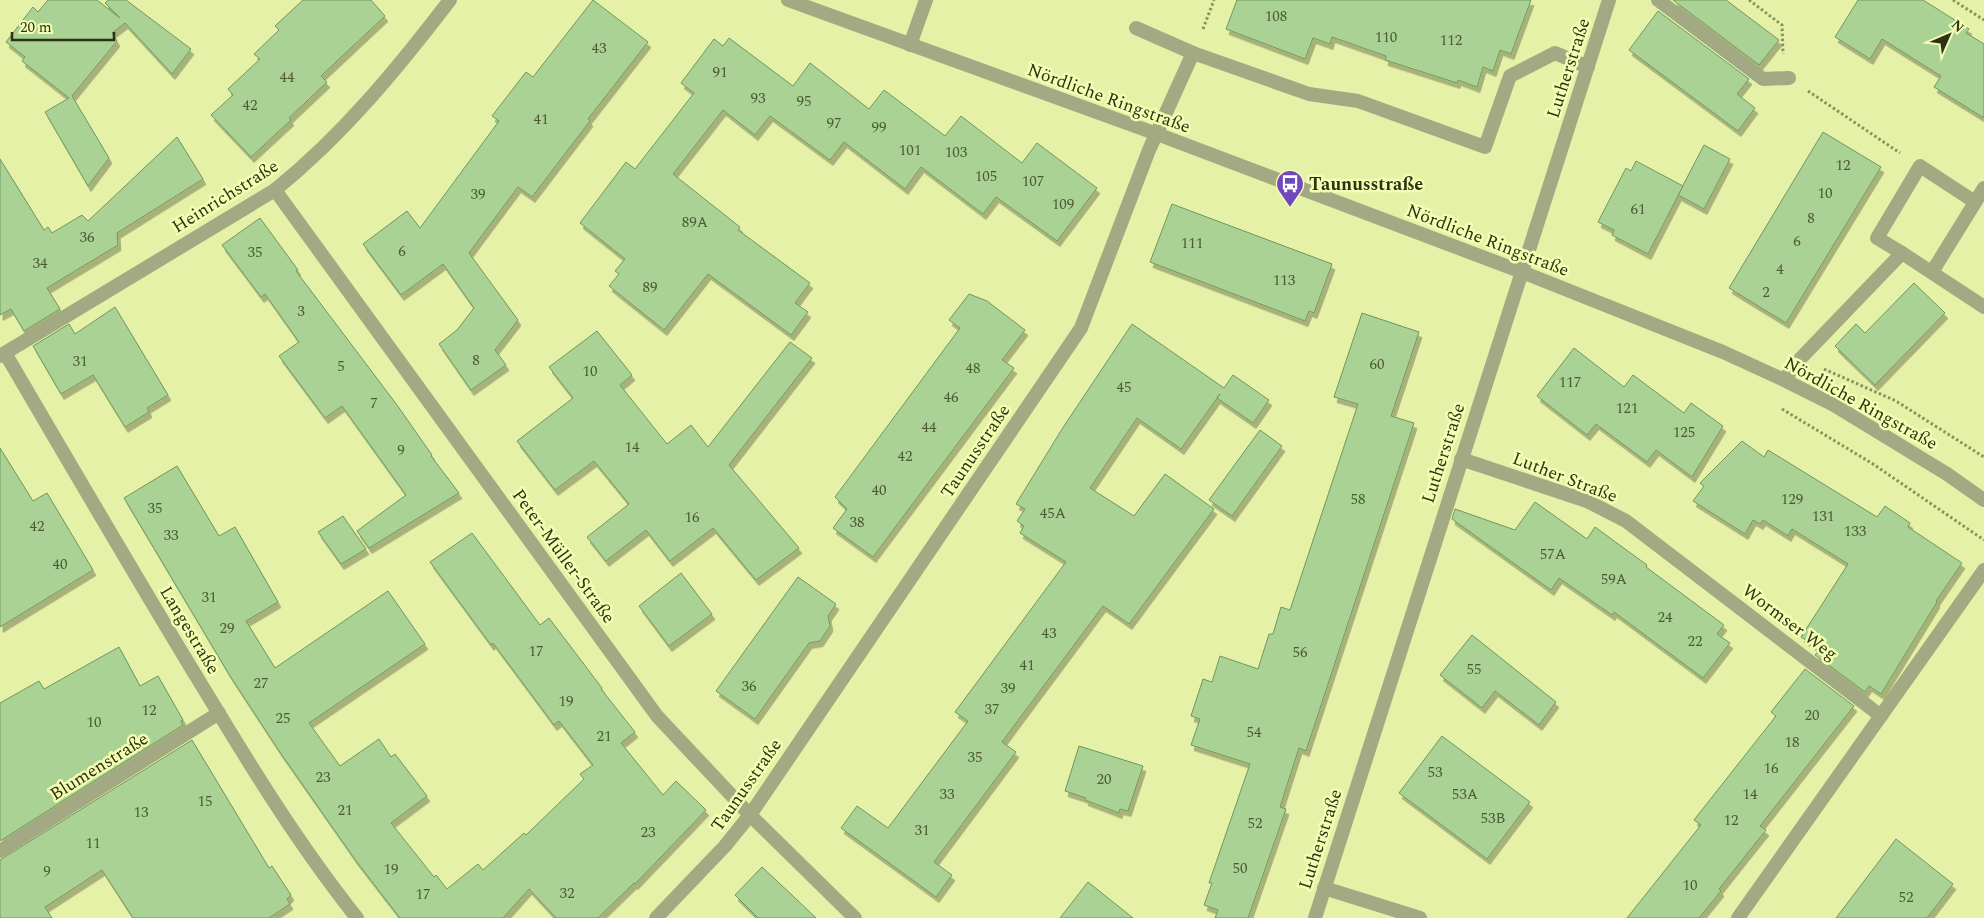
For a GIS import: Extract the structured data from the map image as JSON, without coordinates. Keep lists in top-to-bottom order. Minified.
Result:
{"streets":{"street":["Lutherstraße","Nördliche Ringstraße","Heinrichstraße","Taunusstraße","Luther Straße","Peter-Müller-Straße","Wormser Weg","Langestraße","Blumenstraße"]},"crossings":[["Lutherstraße","Nördliche Ringstraße"],["Lutherstraße","Luther Straße"],["Nördliche Ringstraße","Taunusstraße"],["Heinrichstraße","Peter-Müller-Straße"],["Heinrichstraße","Langestraße"],["Taunusstraße","Peter-Müller-Straße"],["Luther Straße","Wormser Weg"],["Langestraße","Blumenstraße"]],"places":{"bus stop":["Taunusstraße"]},"house_numbers":["108","110","112","43","91","44","93","95","42","41","97","99","101","103","12","105","107","10","39","109","61","8","89A","36","6","111","6","35","34","4","113","89","2","3","8","31","60","5","48","10","117","45","46","7","121","44","125","14","9","42","40","58","129","35","45A","131","16","38","42","133","33","57A","40","59A","31","24","29","43","22","17","56","41","55","27","36","39","19","37","12","20","25","10","54","21","18","35","16","53","23","20","33","53A","14","15","21","13","53B","12","52","31","23","11","50","19","9","10","32","17","52"],"scale_bar":"20 m","north":"top right"}
